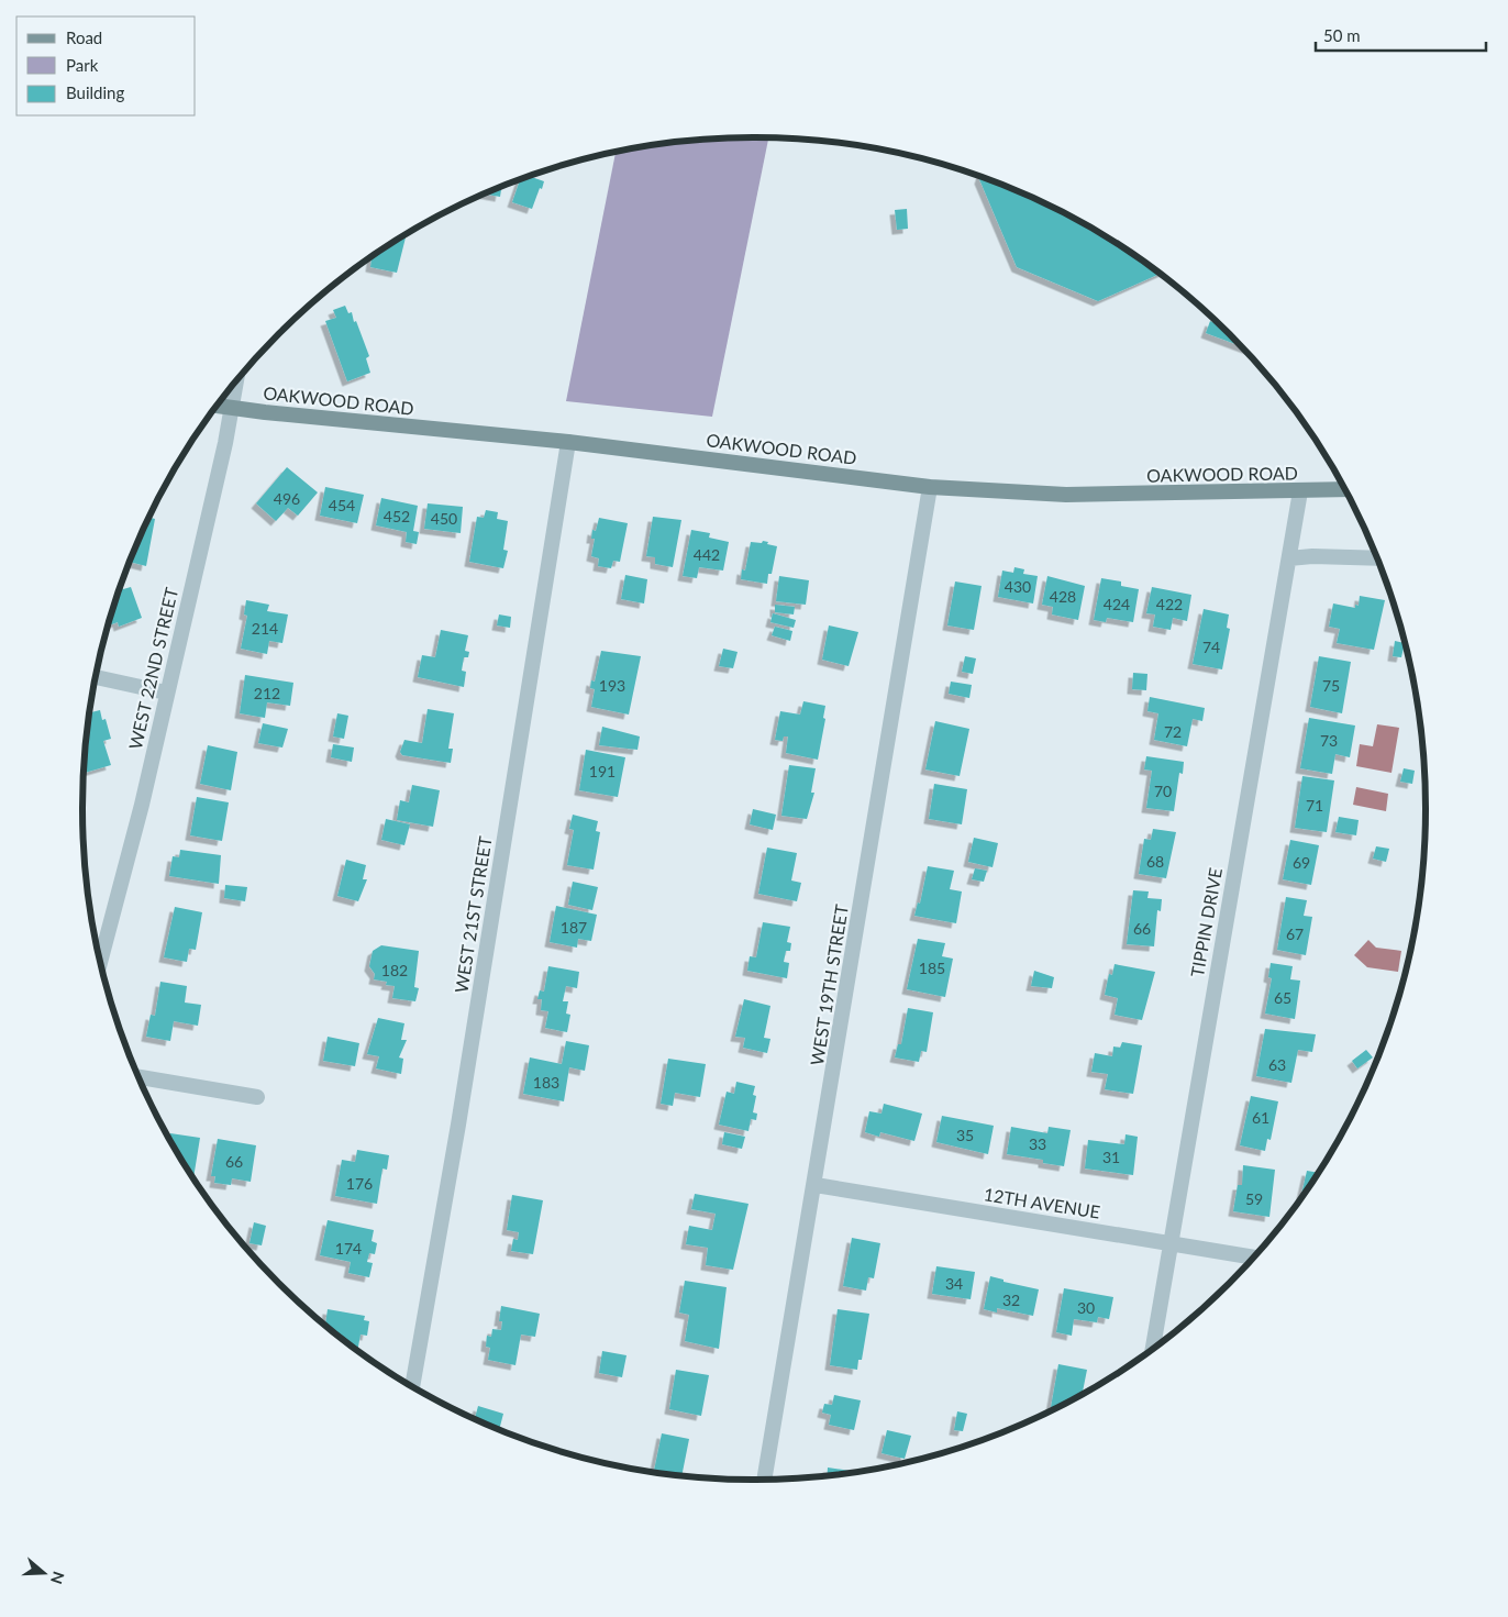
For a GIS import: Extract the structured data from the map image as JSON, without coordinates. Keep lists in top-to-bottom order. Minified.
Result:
{"streets":{"main road":["OAKWOOD ROAD"],"street":["WEST 22ND STREET","WEST 21ST STREET","TIPPIN DRIVE","WEST 19TH STREET","12TH AVENUE"]},"crossings":[["OAKWOOD ROAD","WEST 22ND STREET"],["OAKWOOD ROAD","WEST 21ST STREET"],["OAKWOOD ROAD","TIPPIN DRIVE"],["OAKWOOD ROAD","WEST 19TH STREET"],["TIPPIN DRIVE","12TH AVENUE"],["WEST 19TH STREET","12TH AVENUE"]],"house_numbers":["496","454","452","450","442","430","428","424","422","214","74","193","75","212","72","73","191","70","71","68","69","187","66","67","185","182","65","63","183","61","35","33","31","66","176","59","174","34","32","30"],"legend":["Road","Park","Building"],"scale_bar":"50 m","north":"right"}
